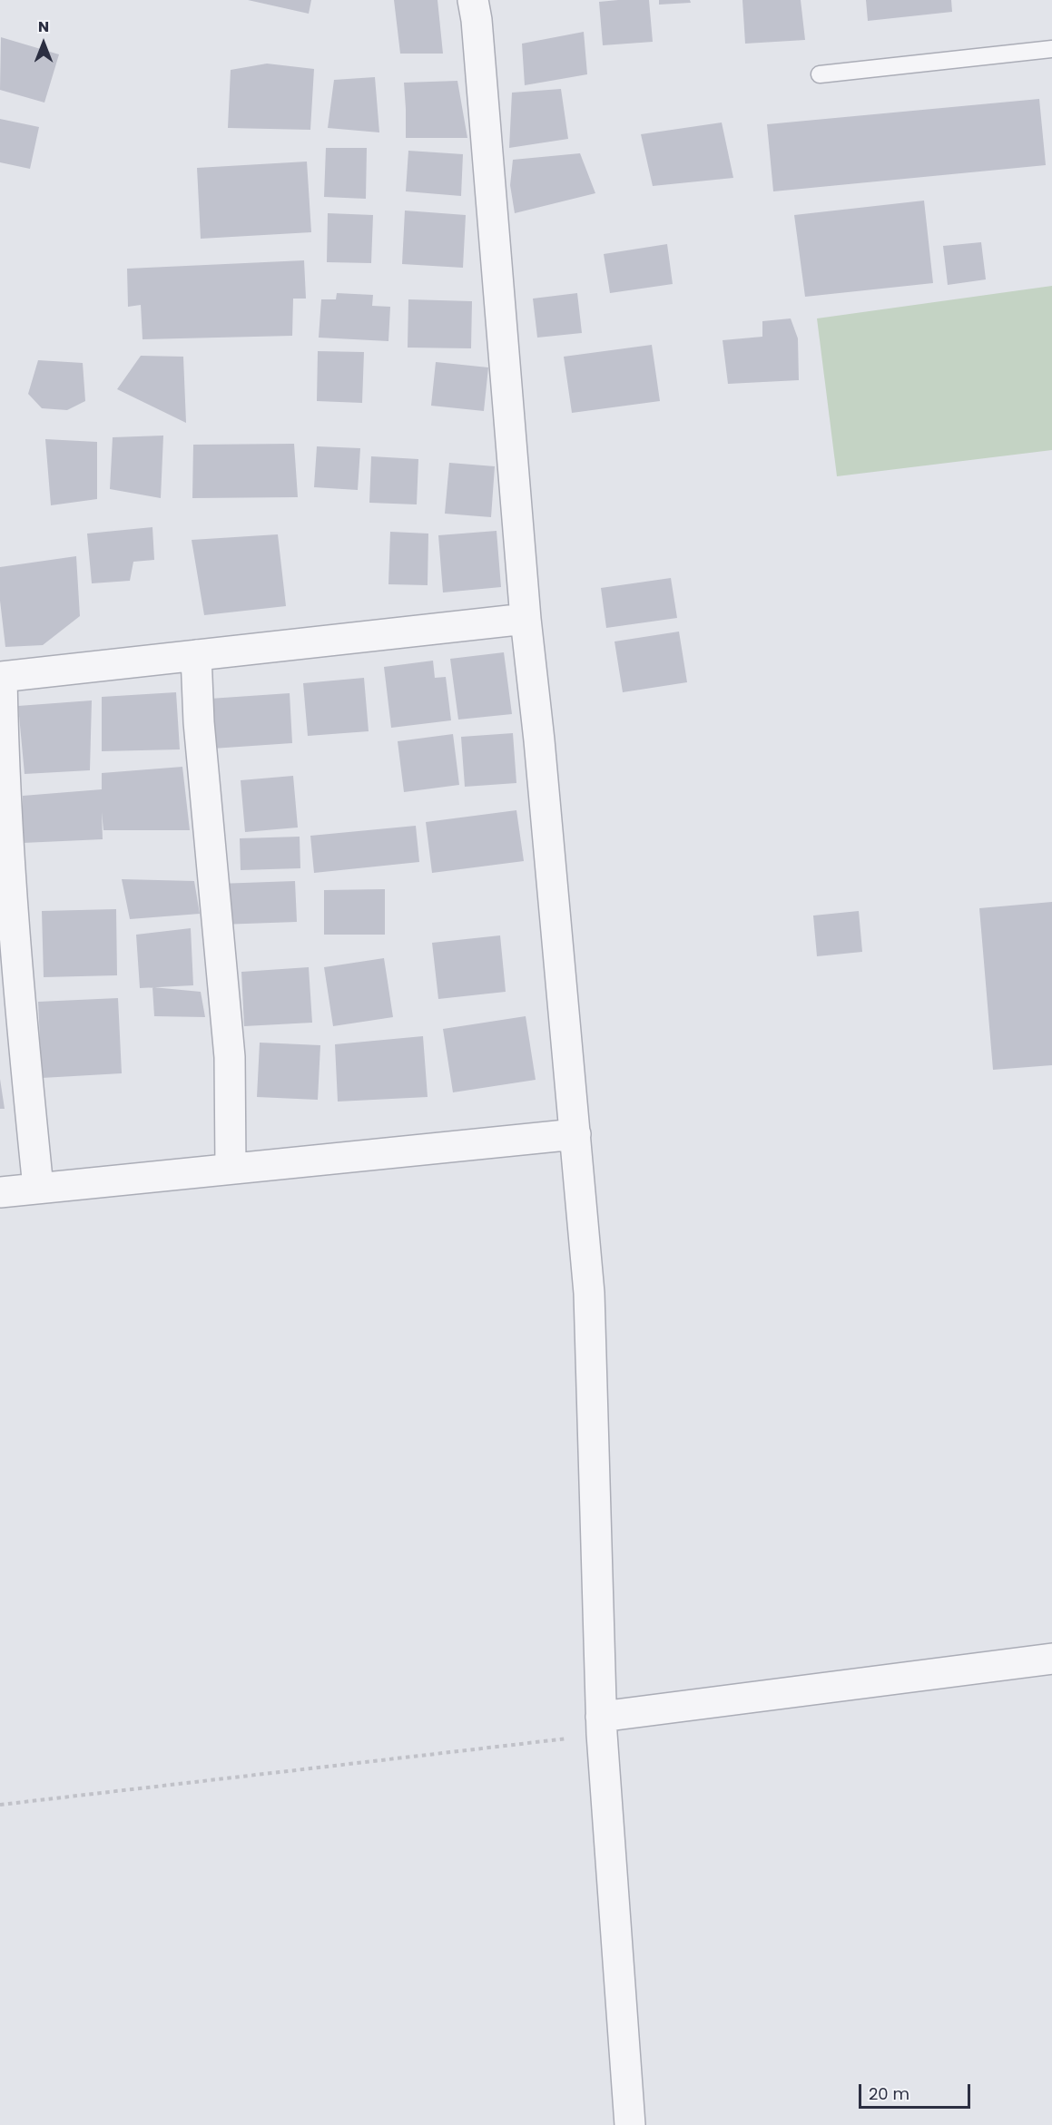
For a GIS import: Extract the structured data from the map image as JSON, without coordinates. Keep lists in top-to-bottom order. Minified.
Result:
{"scale_bar":"20 m","north":"top"}
